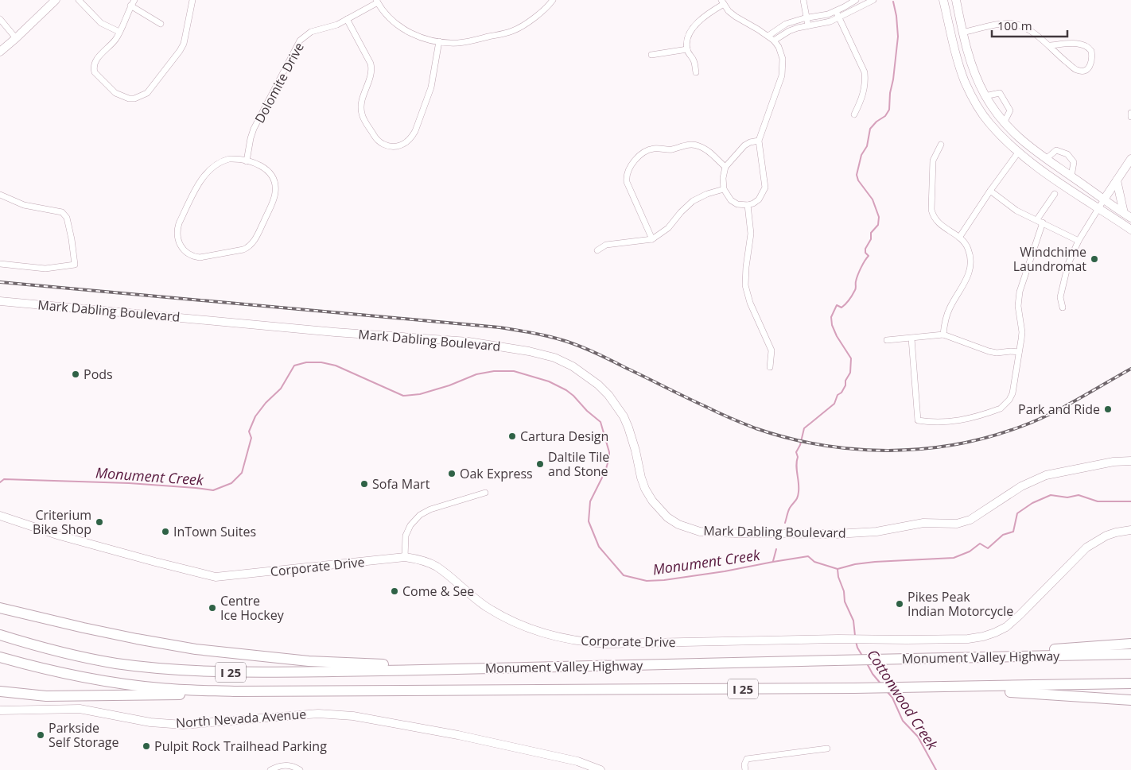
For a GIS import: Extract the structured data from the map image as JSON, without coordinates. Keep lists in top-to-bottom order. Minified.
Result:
{"streets":{"highway":["Monument Valley Highway","I 25"],"street":["Dolomite Drive","Mark Dabling Boulevard","Corporate Drive","North Nevada Avenue"]},"water":["Monument Creek","Cottonwood Creek"],"places":["Windchime Laundromat","Pods","Park and Ride","Cartura Design","Daltile Tile and Stone","Oak Express","Sofa Mart","Criterium Bike Shop","InTown Suites","Come & See","Pikes Peak Indian Motorcycle","Centre Ice Hockey","Parkside Self Storage","Pulpit Rock Trailhead Parking"],"scale_bar":"100 m"}
